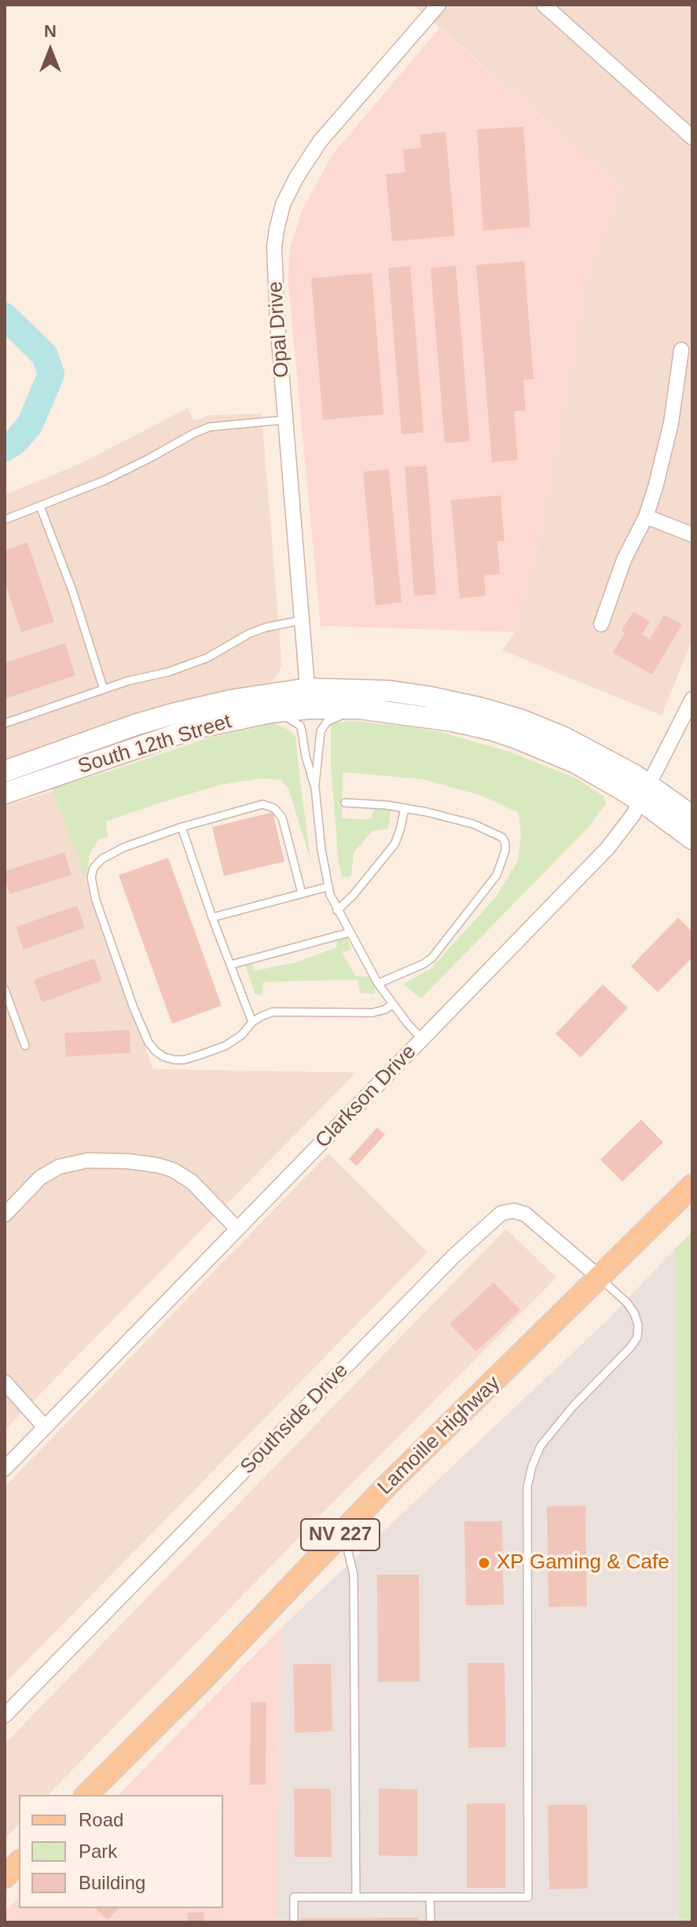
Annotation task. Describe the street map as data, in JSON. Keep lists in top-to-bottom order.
{
  "streets": {
    "main road": ["South 12th Street", "Lamoille Highway", "NV 227"],
    "street": ["Opal Drive", "Clarkson Drive", "Southside Drive"]
  },
  "crossings": [
    ["Opal Drive", "South 12th Street"],
    ["South 12th Street", "Clarkson Drive"],
    ["Southside Drive", "Lamoille Highway"]
  ],
  "places": ["XP Gaming & Cafe"],
  "legend": ["Road", "Park", "Building"],
  "north": "top"
}
